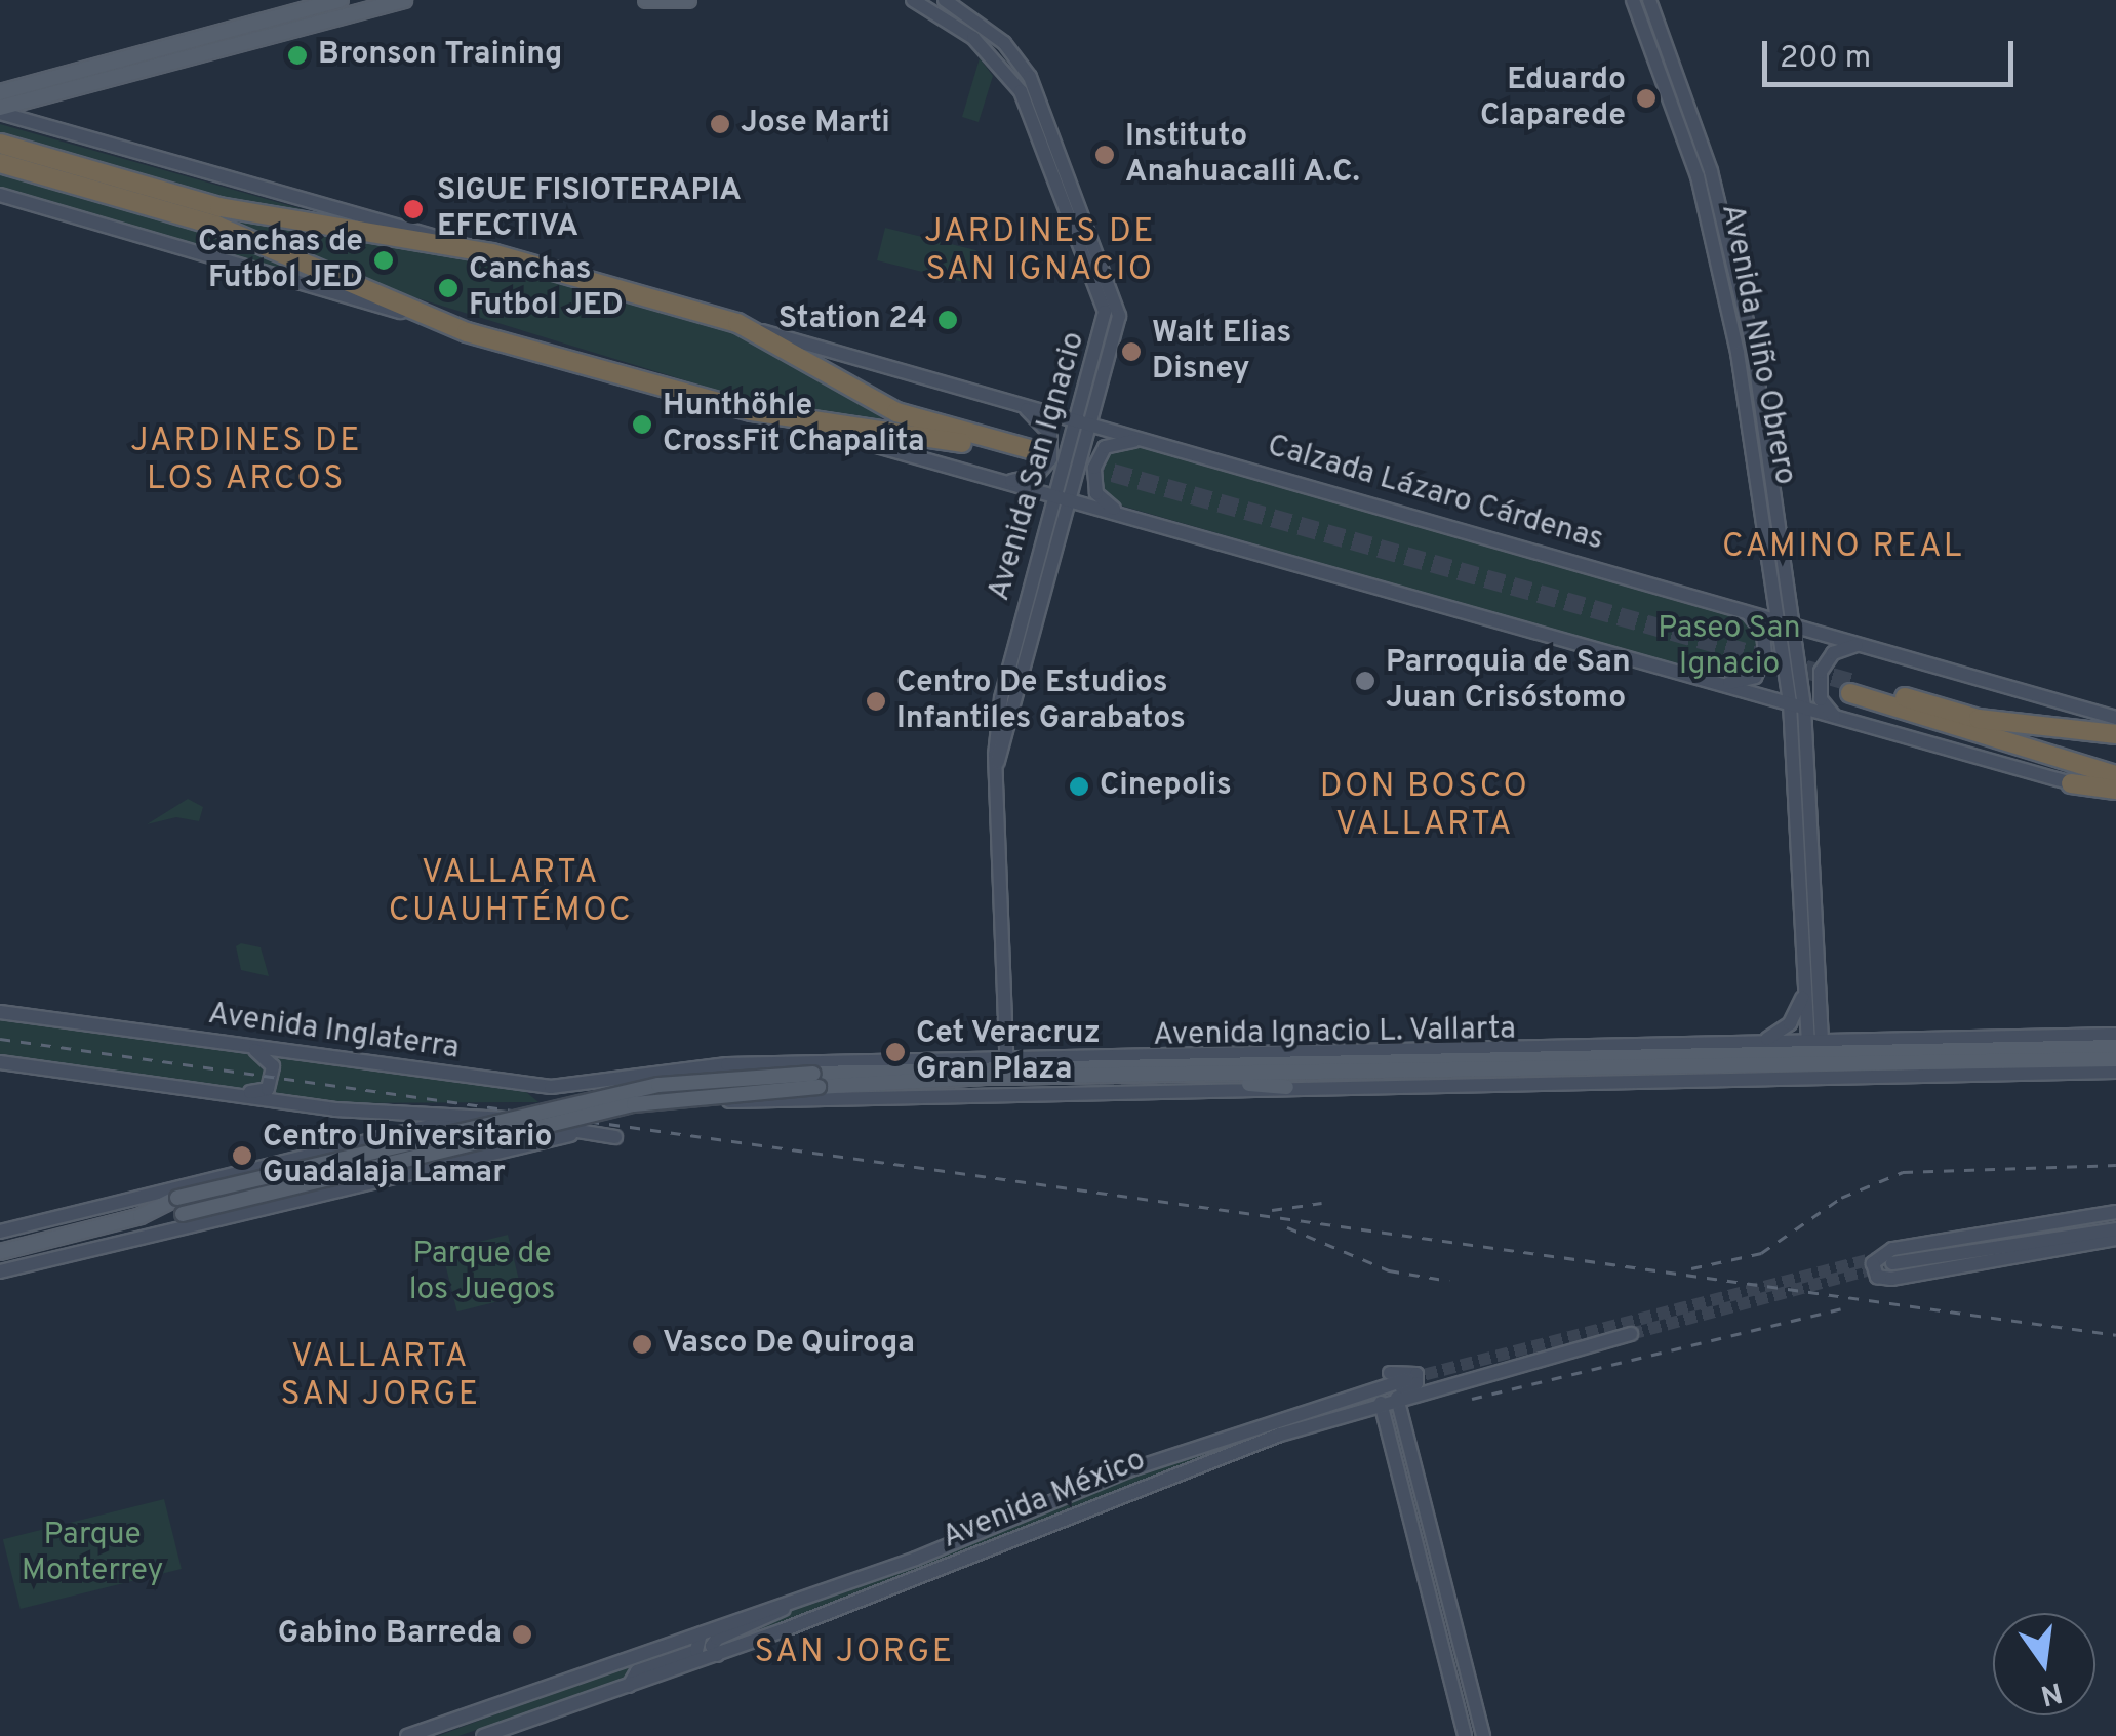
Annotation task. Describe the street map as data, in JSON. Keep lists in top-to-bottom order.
{
  "streets": {
    "highway": ["Calzada Lázaro Cárdenas"],
    "main road": ["Avenida Ignacio L. Vallarta"],
    "street": [
      "Avenida Niño Obrero",
      "Avenida San Ignacio",
      "Avenida Inglaterra",
      "Avenida México"
    ]
  },
  "crossings": [
    ["Avenida Niño Obrero", "Calzada Lázaro Cárdenas"],
    ["Avenida Niño Obrero", "Avenida Ignacio L. Vallarta"],
    ["Avenida San Ignacio", "Calzada Lázaro Cárdenas"],
    ["Avenida San Ignacio", "Avenida Ignacio L. Vallarta"],
    ["Avenida Inglaterra", "Avenida Ignacio L. Vallarta"]
  ],
  "districts": [
    "JARDINES DE SAN IGNACIO",
    "JARDINES DE LOS ARCOS",
    "CAMINO REAL",
    "DON BOSCO VALLARTA",
    "VALLARTA CUAUHTÉMOC",
    "VALLARTA SAN JORGE",
    "SAN JORGE"
  ],
  "parks": ["Paseo San Ignacio", "Parque de los Juegos", "Parque Monterrey"],
  "places": [
    "Bronson Training",
    "Eduardo Claparede",
    "Jose Marti",
    "Instituto Anahuacalli A.C.",
    "SIGUE FISIOTERAPIA EFECTIVA",
    "Canchas de Futbol JED",
    "Canchas Futbol JED",
    "Station 24",
    "Walt Elias Disney",
    "Hunthöhle CrossFit Chapalita",
    "Parroquia de San Juan Crisóstomo",
    "Centro De Estudios Infantiles Garabatos",
    "Cinepolis",
    "Cet Veracruz Gran Plaza",
    "Centro Universitario Guadalaja Lamar",
    "Vasco De Quiroga",
    "Gabino Barreda"
  ],
  "scale_bar": "200 m",
  "north": "bottom"
}
